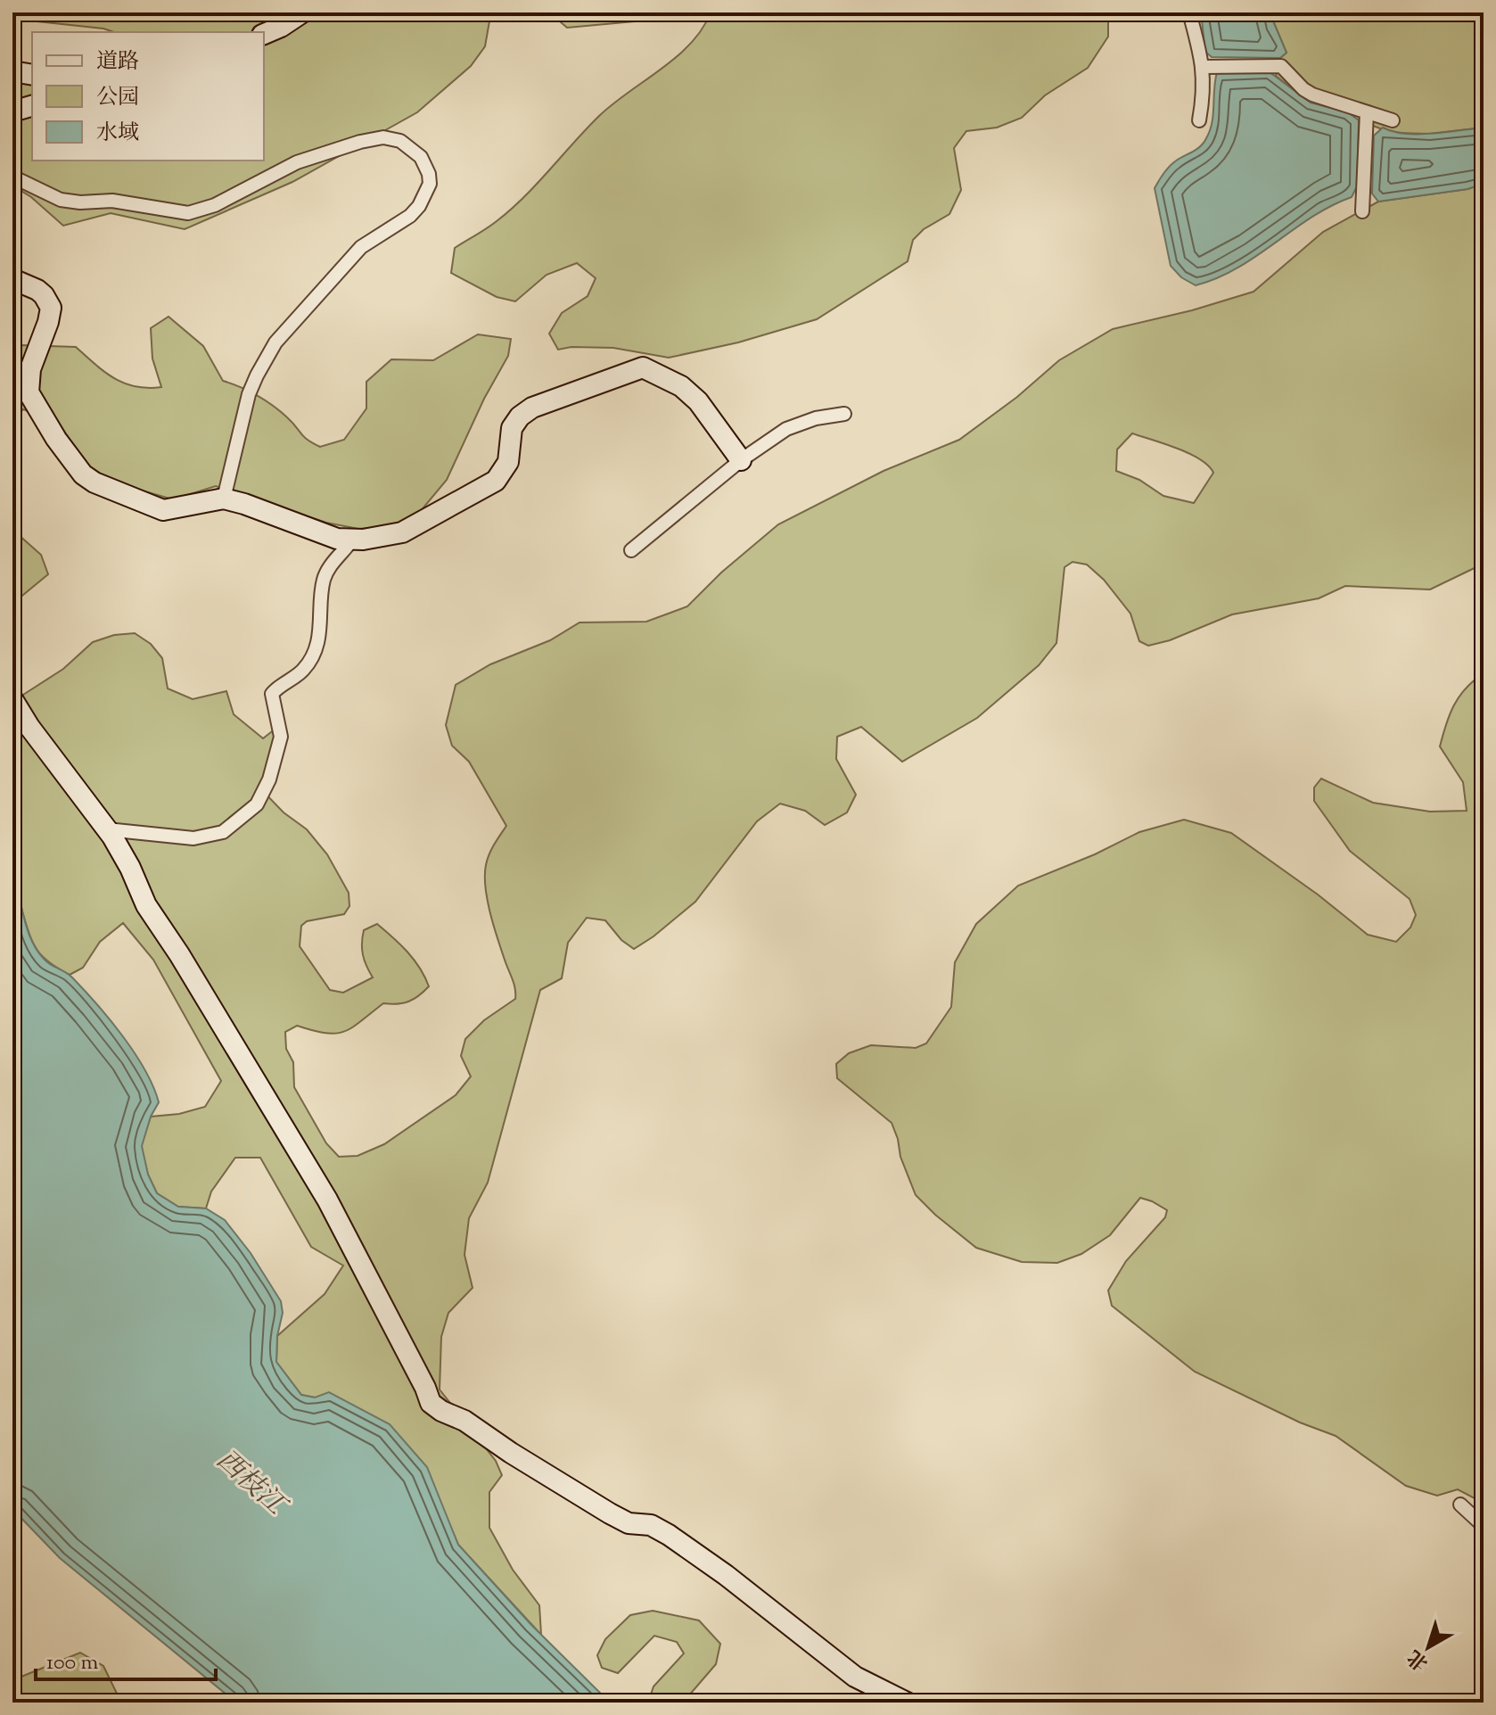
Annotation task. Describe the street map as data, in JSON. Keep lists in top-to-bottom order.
{
  "water": ["西枝江"],
  "legend": ["道路", "公园", "水域"],
  "scale_bar": "100 m",
  "north": "bottom left"
}
